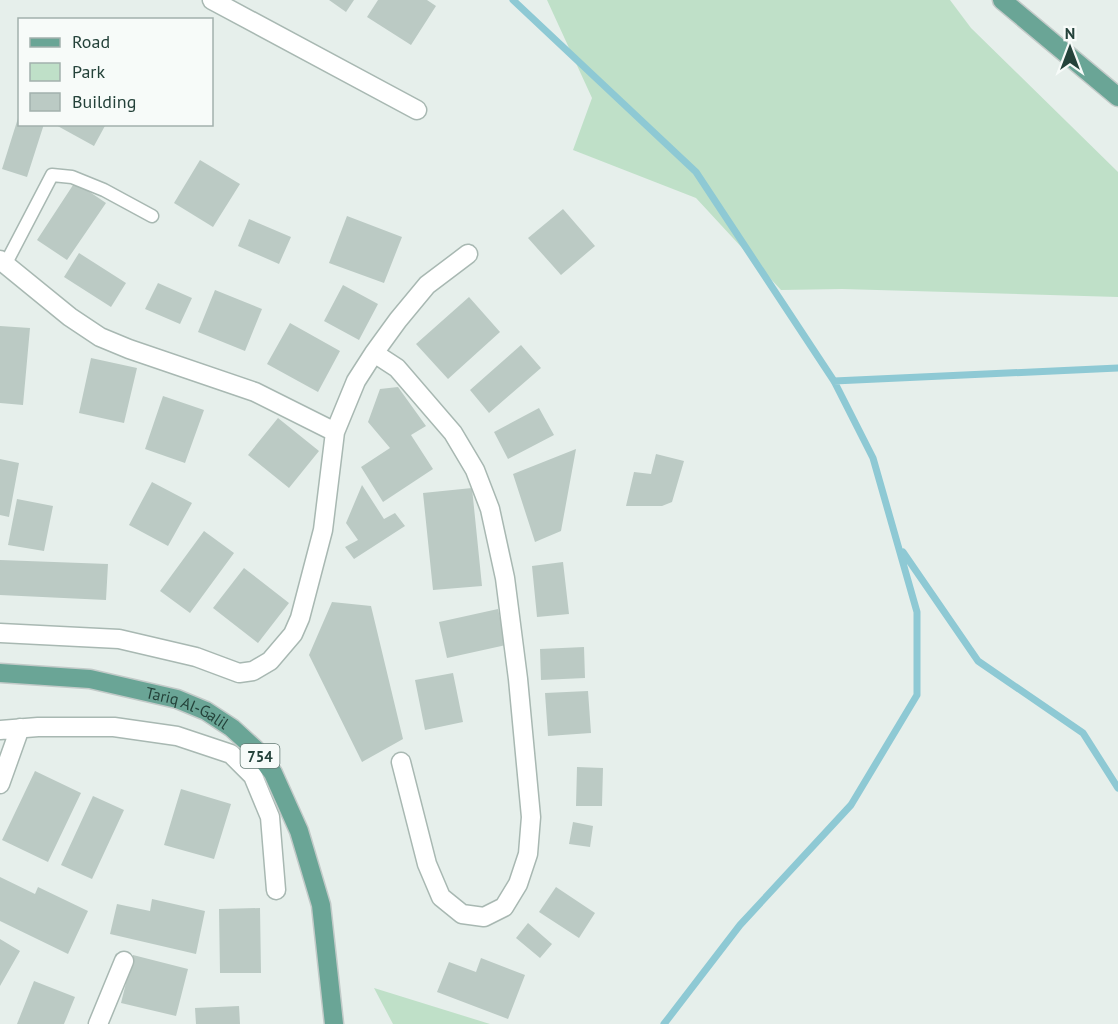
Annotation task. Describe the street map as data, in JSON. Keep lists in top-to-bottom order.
{
  "streets": {
    "main road": ["Tariq Al-Galil", "754"]
  },
  "legend": ["Road", "Park", "Building"],
  "north": "top"
}
